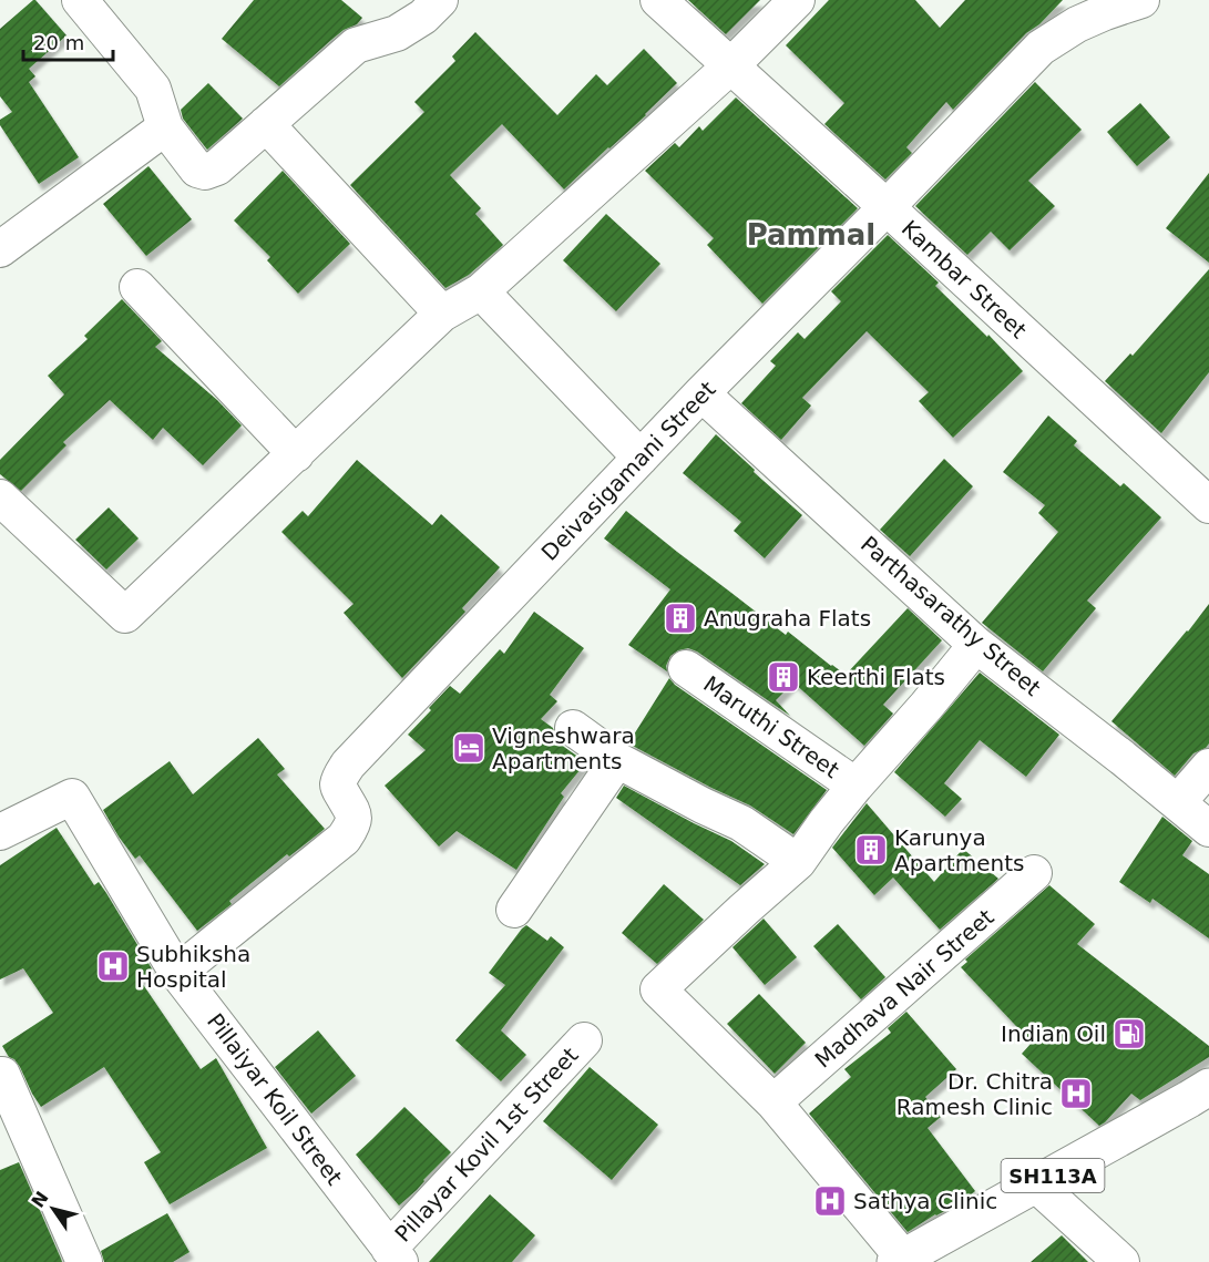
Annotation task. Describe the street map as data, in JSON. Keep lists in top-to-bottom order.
{
  "streets": {
    "main road": ["SH113A"],
    "street": [
      "Kambar Street",
      "Deivasigamani Street",
      "Parthasarathy Street",
      "Maruthi Street",
      "Madhava Nair Street",
      "Pillaiyar Koil Street",
      "Pillayar Kovil 1st Street"
    ]
  },
  "crossings": [
    ["Kambar Street", "Deivasigamani Street"],
    ["Deivasigamani Street", "Parthasarathy Street"],
    ["Deivasigamani Street", "Pillaiyar Koil Street"],
    ["Pillaiyar Koil Street", "Pillayar Kovil 1st Street"]
  ],
  "districts": ["Pammal"],
  "places": {
    "building": ["Anugraha Flats", "Keerthi Flats", "Karunya Apartments"],
    "hotel": ["Vigneshwara Apartments"],
    "hospital": ["Subhiksha Hospital", "Dr. Chitra Ramesh Clinic", "Sathya Clinic"],
    "fuel station": ["Indian Oil"]
  },
  "scale_bar": "20 m",
  "north": "top left"
}
